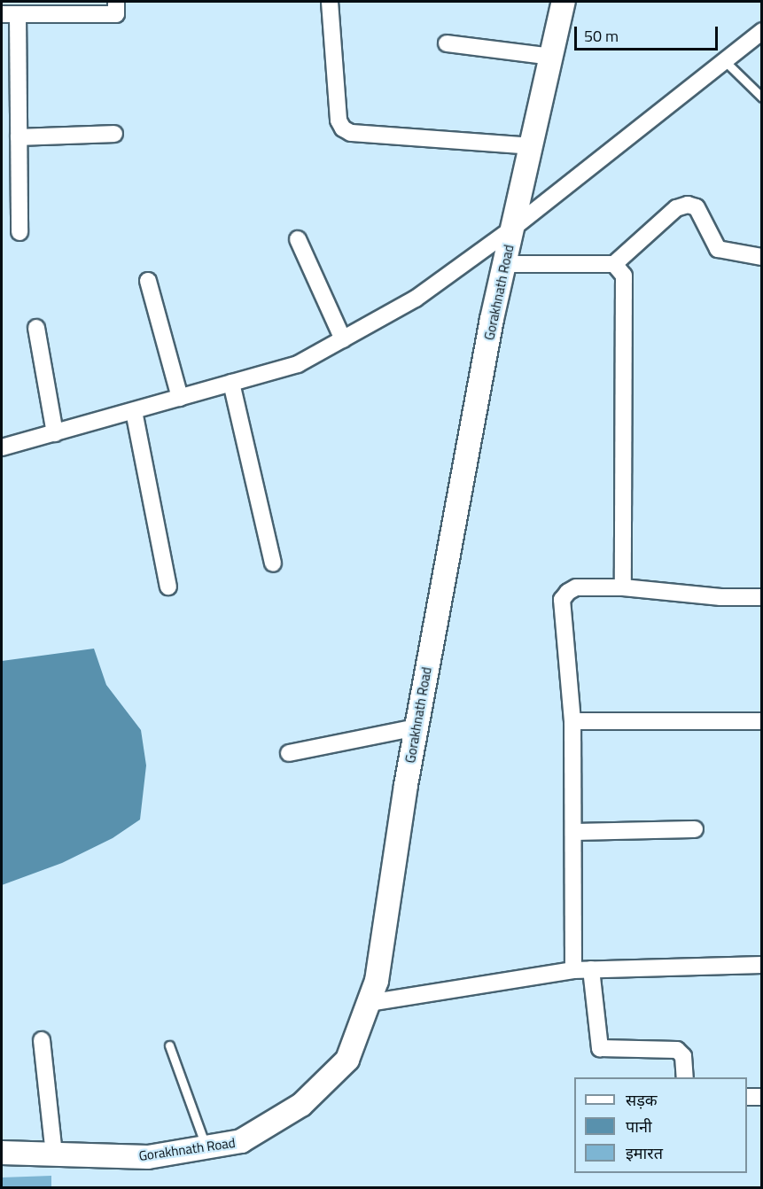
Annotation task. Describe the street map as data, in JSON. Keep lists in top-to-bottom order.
{
  "streets": {
    "main road": ["Gorakhnath Road"]
  },
  "legend": ["सड़क", "पानी", "इमारत"],
  "scale_bar": "50 m"
}
